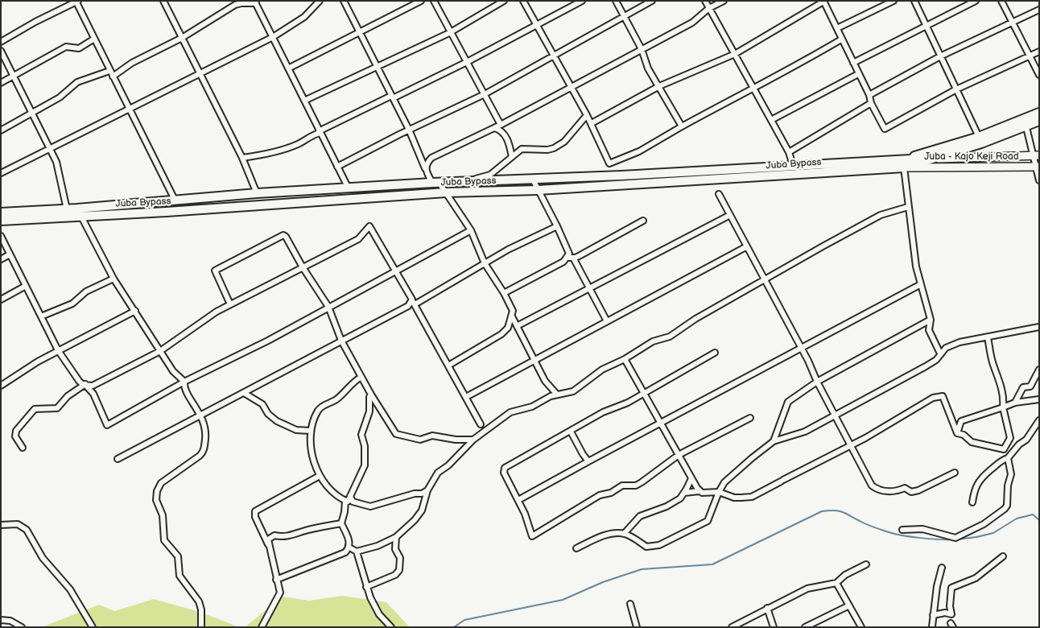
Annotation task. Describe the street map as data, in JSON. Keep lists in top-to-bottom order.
{
  "streets": {
    "main road": ["Juba - Kajo Keji Road", "Juba Bypass"]
  },
  "crossings": [
    ["Juba - Kajo Keji Road", "Juba Bypass"]
  ]
}
